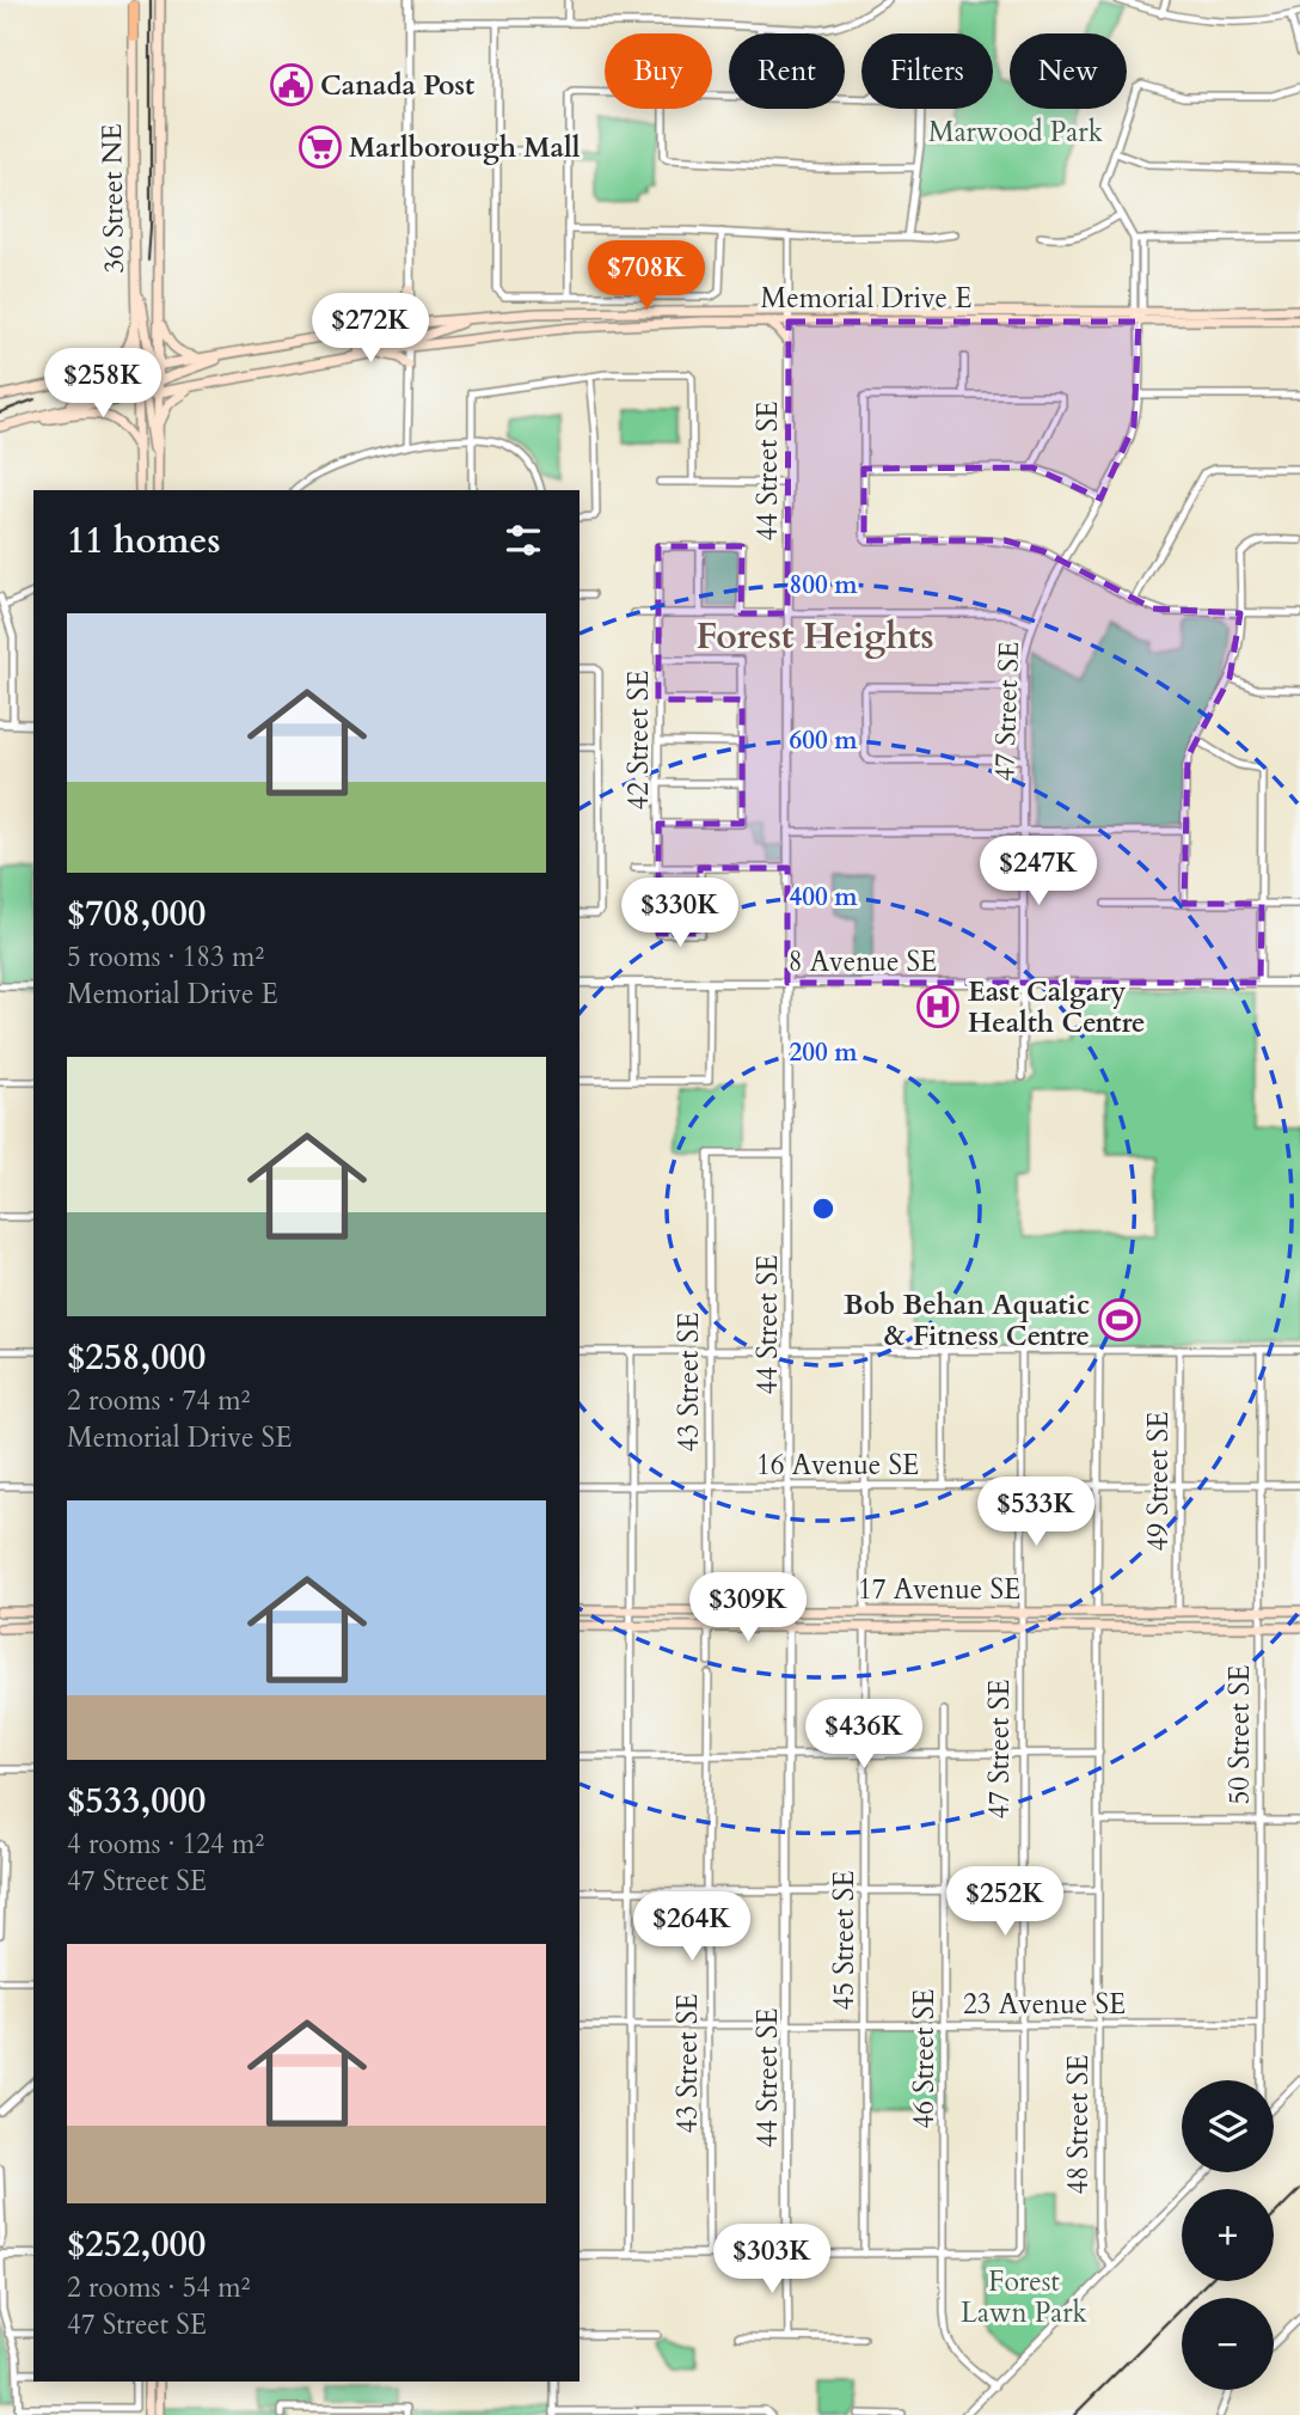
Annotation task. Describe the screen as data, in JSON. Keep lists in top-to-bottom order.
{
  "streets": {
    "main road": ["36 Street NE", "Memorial Drive E", "17 Avenue SE"],
    "street": [
      "44 Street SE",
      "47 Street SE",
      "42 Street SE",
      "8 Avenue SE",
      "43 Street SE",
      "16 Avenue SE",
      "49 Street SE",
      "50 Street SE",
      "45 Street SE",
      "23 Avenue SE",
      "46 Street SE",
      "48 Street SE"
    ]
  },
  "crossings": [
    ["36 Street NE", "Memorial Drive E"],
    ["Memorial Drive E", "44 Street SE"],
    ["Memorial Drive E", "47 Street SE"],
    ["44 Street SE", "8 Avenue SE"],
    ["44 Street SE", "43 Street SE"],
    ["44 Street SE", "16 Avenue SE"],
    ["44 Street SE", "17 Avenue SE"],
    ["44 Street SE", "23 Avenue SE"],
    ["47 Street SE", "8 Avenue SE"],
    ["47 Street SE", "16 Avenue SE"],
    ["47 Street SE", "17 Avenue SE"],
    ["47 Street SE", "23 Avenue SE"],
    ["47 Street SE", "46 Street SE"],
    ["43 Street SE", "16 Avenue SE"],
    ["43 Street SE", "17 Avenue SE"],
    ["43 Street SE", "23 Avenue SE"],
    ["16 Avenue SE", "49 Street SE"],
    ["16 Avenue SE", "50 Street SE"],
    ["49 Street SE", "17 Avenue SE"],
    ["17 Avenue SE", "50 Street SE"],
    ["17 Avenue SE", "45 Street SE"],
    ["17 Avenue SE", "48 Street SE"],
    ["50 Street SE", "23 Avenue SE"],
    ["45 Street SE", "23 Avenue SE"],
    ["23 Avenue SE", "46 Street SE"],
    ["23 Avenue SE", "48 Street SE"]
  ],
  "districts": ["Forest Heights"],
  "parks": ["Marwood Park", "Forest Lawn Park"],
  "places": {
    "public building": ["Canada Post"],
    "supermarket": ["Marlborough Mall"],
    "hospital": ["East Calgary Health Centre"],
    "sports": ["Bob Behan Aquatic & Fitness Centre"]
  },
  "page": {
    "chip": [
      "Buy",
      "Rent",
      "Filters",
      "New"
    ],
    "price": [
      "$708K",
      "$272K",
      "$258K",
      "$247K",
      "$330K",
      "$533K",
      "$309K",
      "$436K",
      "$252K",
      "$264K",
      "$303K"
    ],
    "heading": "11 homes",
    "list": [
      {
        "name": "$708,000",
        "note": "5 rooms · 183 m² · Memorial Drive E"
      },
      {
        "name": "$258,000",
        "note": "2 rooms · 74 m² · Memorial Drive SE"
      },
      {
        "name": "$533,000",
        "note": "4 rooms · 124 m² · 47 Street SE"
      },
      {
        "name": "$252,000",
        "note": "2 rooms · 54 m² · 47 Street SE"
      }
    ],
    "map_buttons": ["+", "−"]
  },
  "rings": [
    "800 m",
    "600 m",
    "400 m",
    "200 m"
  ]
}
